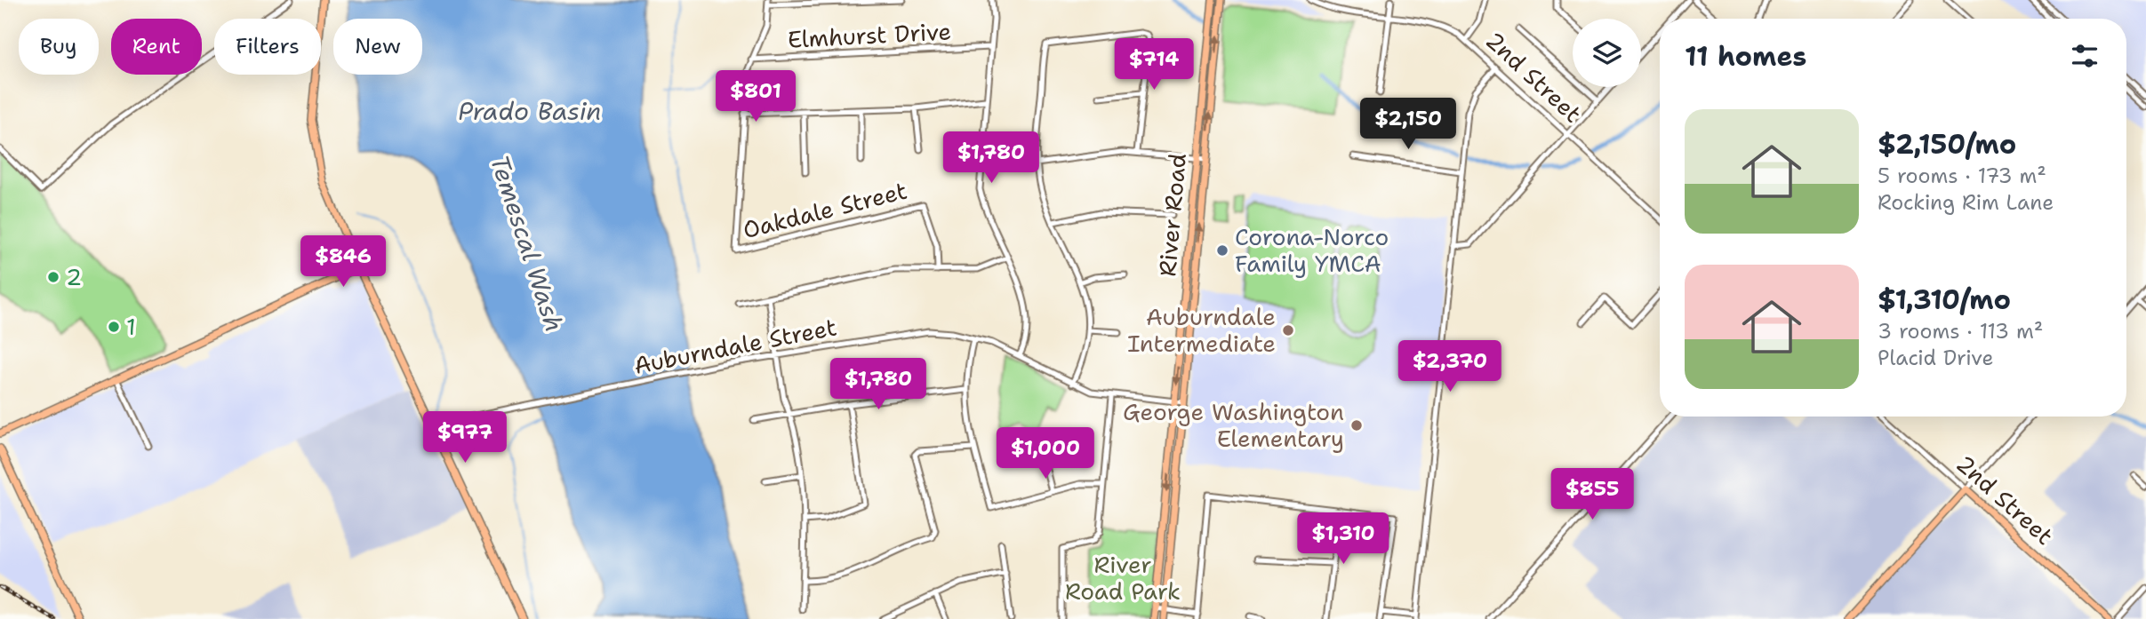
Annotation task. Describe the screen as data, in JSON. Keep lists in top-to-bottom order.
{
  "streets": {
    "main road": ["2nd Street", "River Road"],
    "street": ["Elmhurst Drive", "Oakdale Street", "Auburndale Street"]
  },
  "crossings": [
    ["River Road", "Auburndale Street"]
  ],
  "water": ["Prado Basin", "Temescal Wash"],
  "parks": ["River Road Park"],
  "places": [
    "Corona-Norco Family YMCA",
    "2",
    "1",
    "Auburndale Intermediate",
    "George Washington Elementary"
  ],
  "page": {
    "chip": [
      "Buy",
      "Rent",
      "Filters",
      "New"
    ],
    "heading": "11 homes",
    "price": [
      "$714",
      "$801",
      "$2,150",
      "$1,780",
      "$846",
      "$2,370",
      "$1,780",
      "$977",
      "$1,000",
      "$855",
      "$1,310"
    ],
    "list": [
      {
        "name": "$2,150/mo",
        "note": "5 rooms · 173 m² · Rocking Rim Lane"
      },
      {
        "name": "$1,310/mo",
        "note": "3 rooms · 113 m² · Placid Drive"
      }
    ]
  }
}
